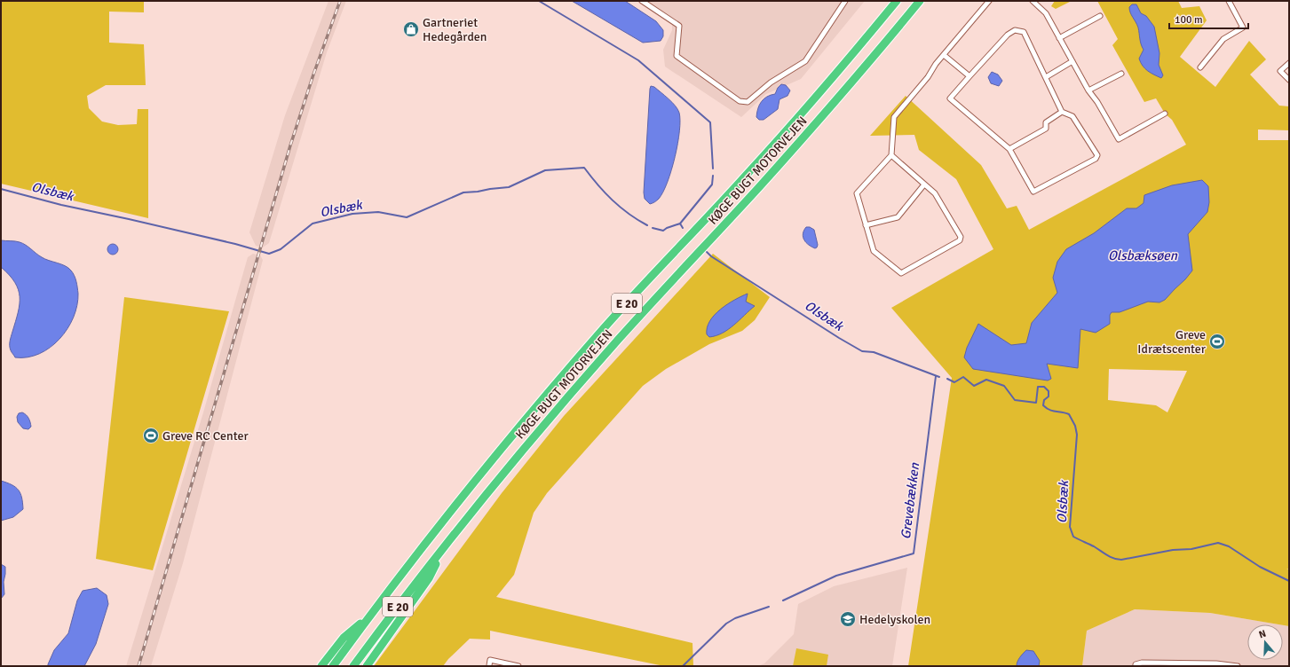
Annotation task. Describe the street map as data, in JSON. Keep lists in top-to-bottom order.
{
  "streets": {
    "highway": ["KØGE BUGT MOTORVEJEN", "E 20"]
  },
  "water": ["Olsbæk", "Olsbæksøen", "Grevebækken"],
  "places": {
    "shop": ["Gartneriet Hedegården"],
    "sports": ["Greve Idrætscenter", "Greve RC Center"],
    "school or university": ["Hedelyskolen"]
  },
  "scale_bar": "100 m",
  "north": "top"
}
